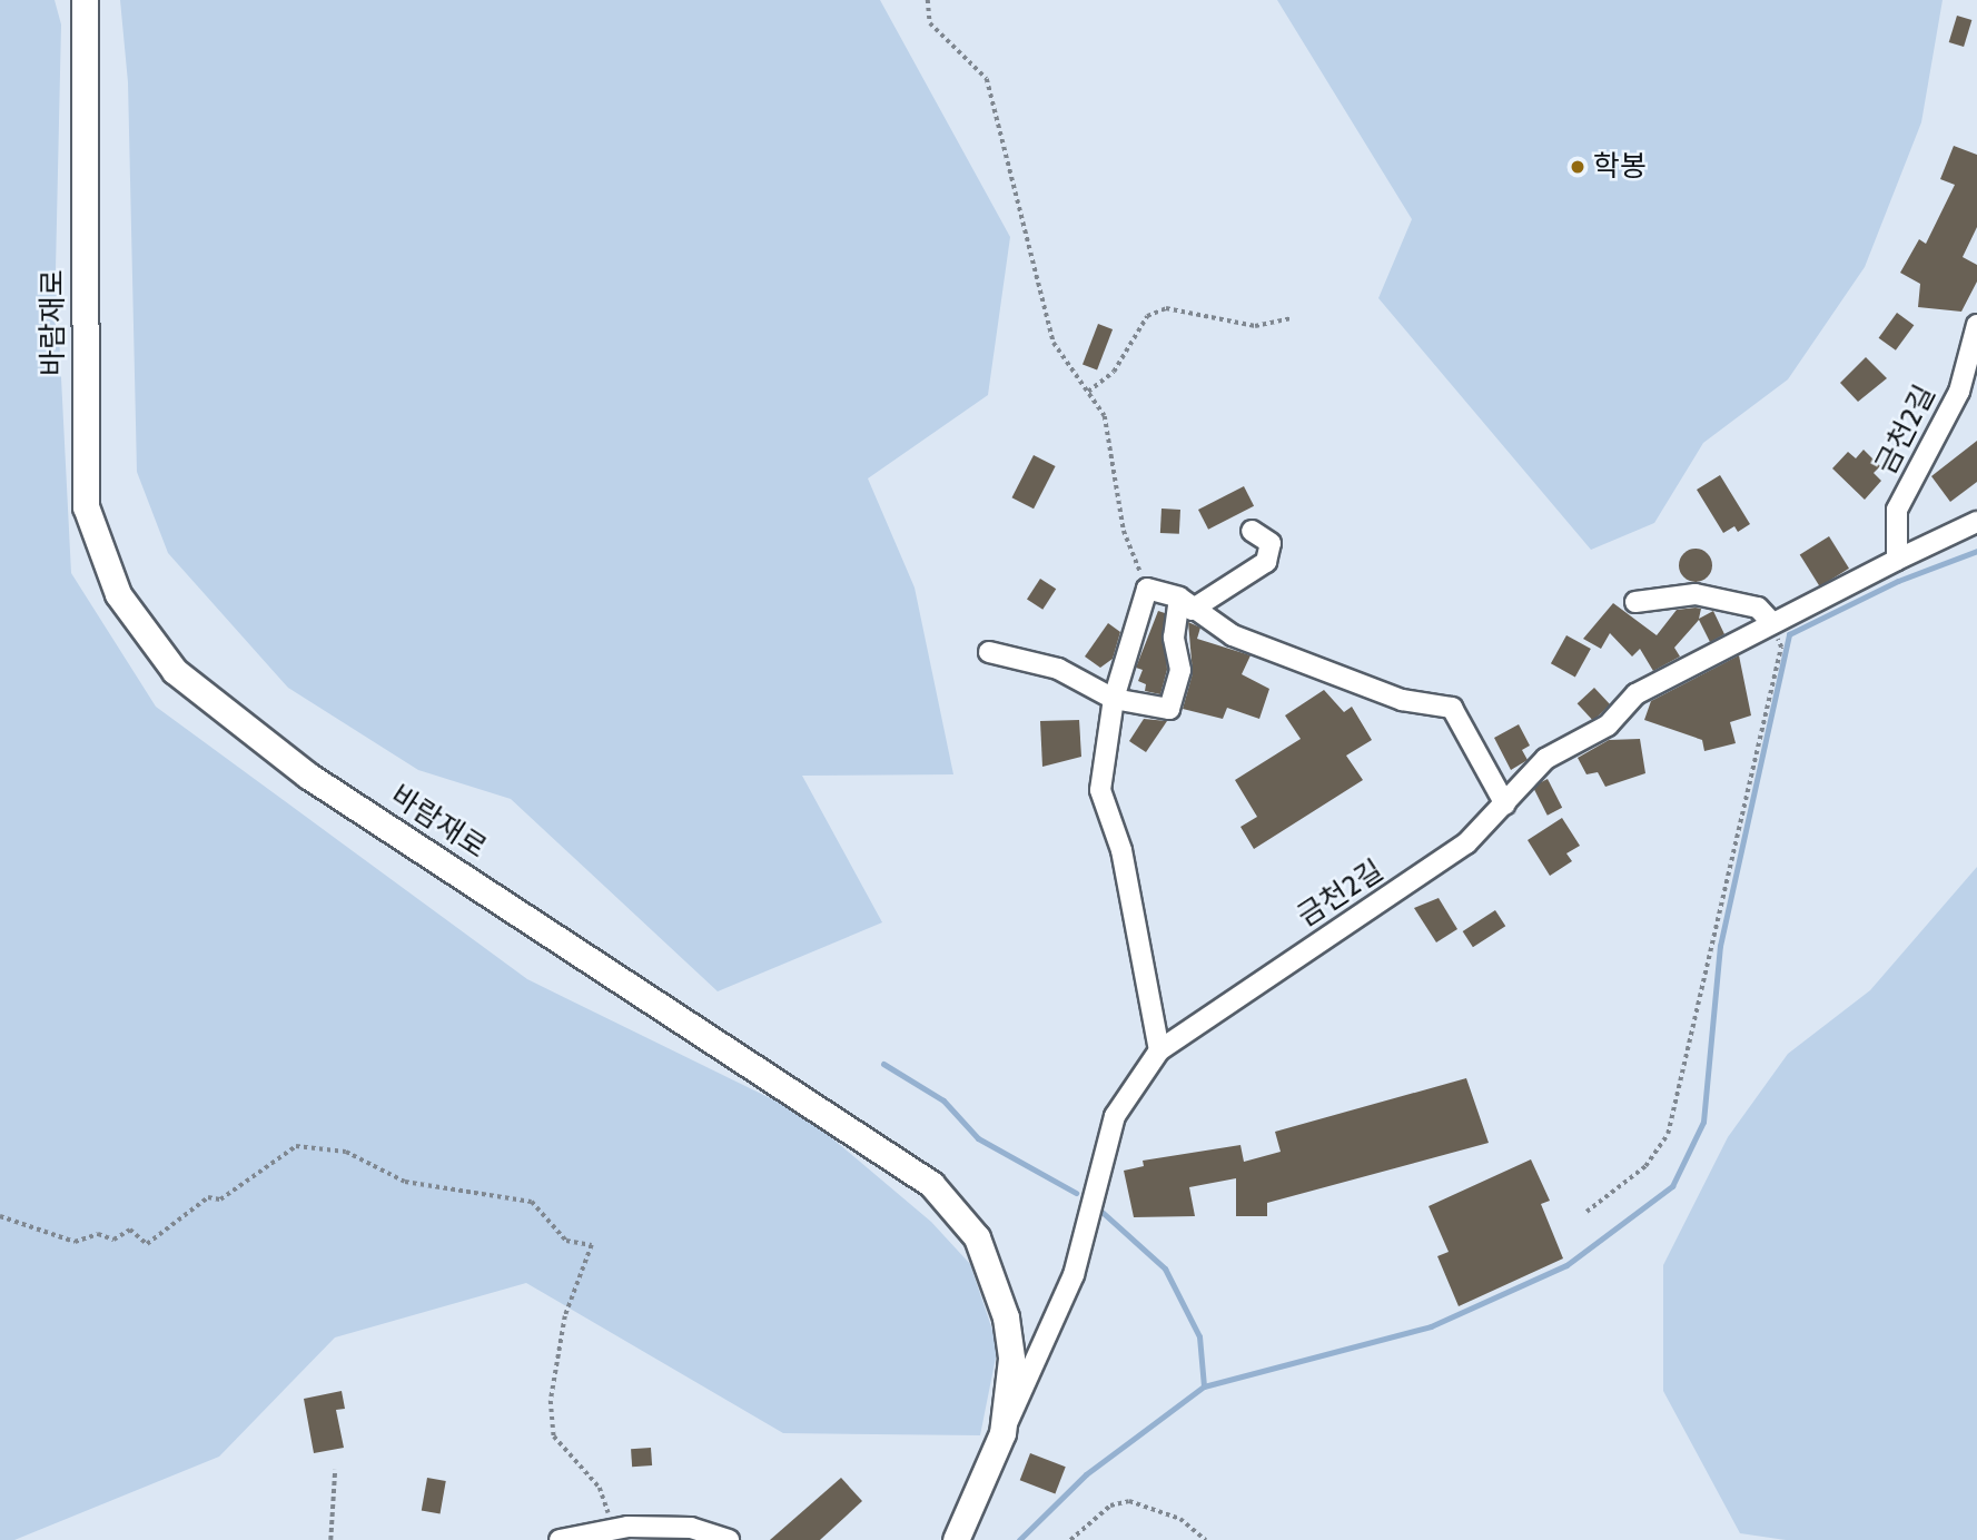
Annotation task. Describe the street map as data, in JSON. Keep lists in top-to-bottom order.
{
  "streets": {
    "street": ["바람재로", "금천2길"]
  },
  "crossings": [
    ["바람재로", "금천2길"]
  ],
  "places": ["학봉"]
}
